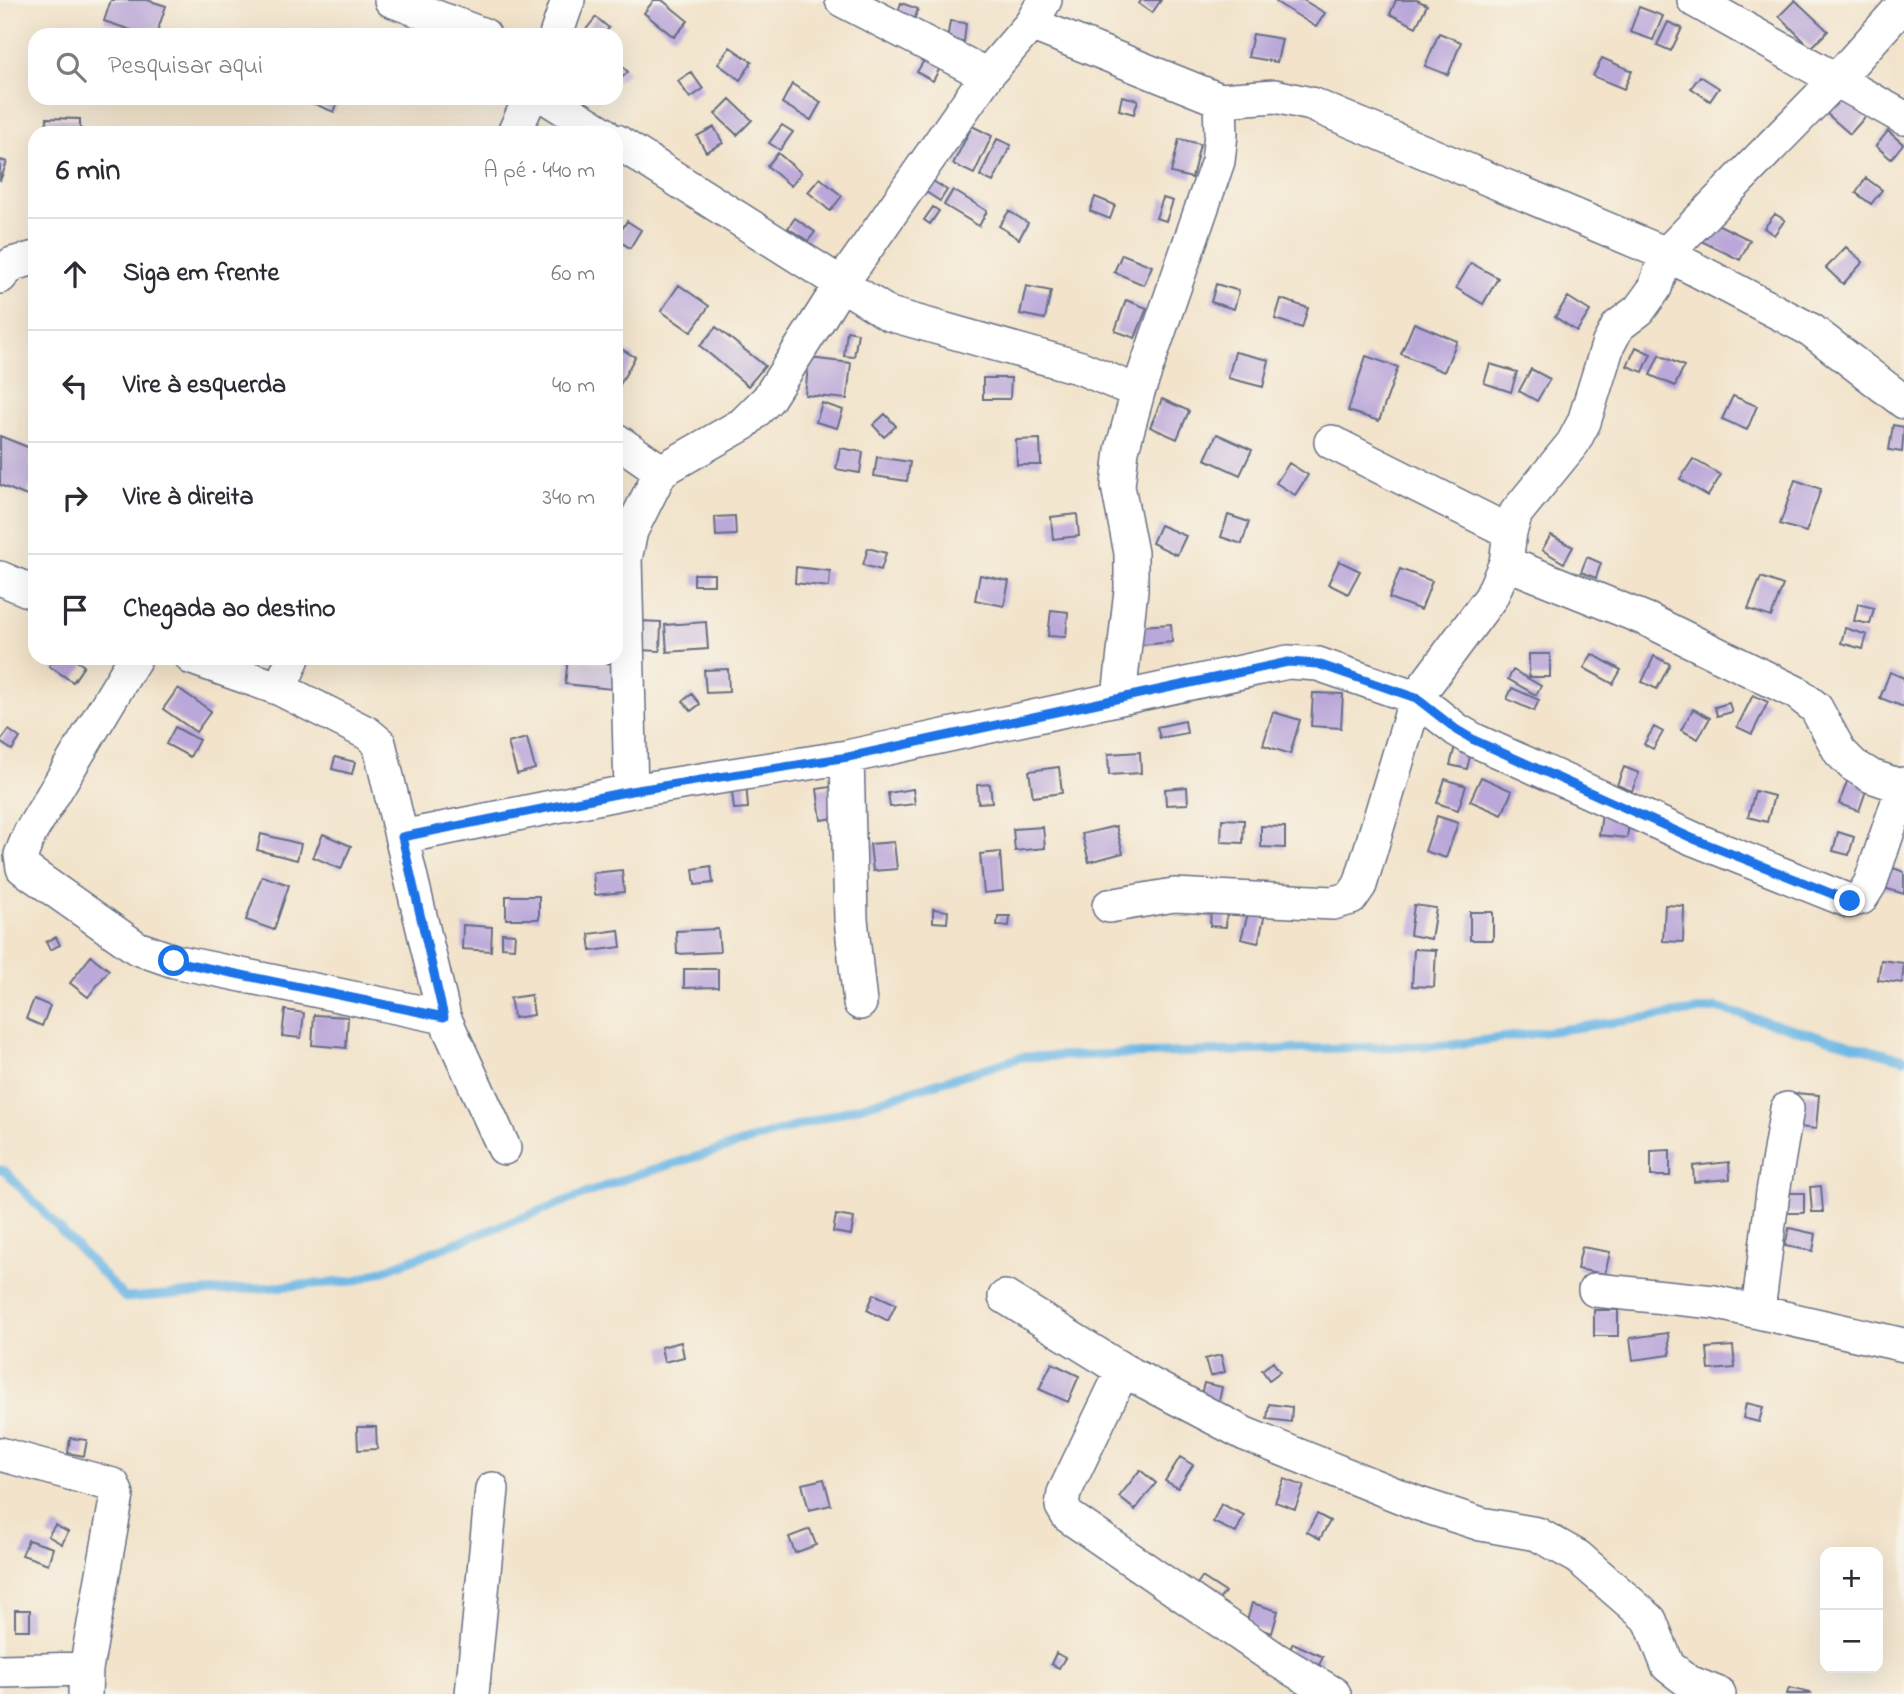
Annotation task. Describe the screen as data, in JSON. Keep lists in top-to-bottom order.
{
  "page": {
    "search": "Pesquisar aqui",
    "heading": ["6 min", "A pé · 440 m"],
    "list": [
      ["Siga em frente", "60 m"],
      ["Vire à esquerda", "40 m"],
      ["Vire à direita", "340 m"],
      "Chegada ao destino"
    ],
    "map_buttons": ["+", "−"]
  }
}
